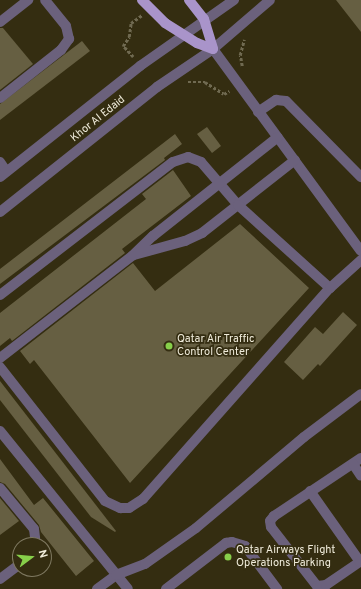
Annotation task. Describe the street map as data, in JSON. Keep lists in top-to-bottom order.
{
  "streets": {
    "street": ["Khor Al Edaid"]
  },
  "places": ["Qatar Air Traffic Control Center", "Qatar Airways Flight Operations Parking"],
  "north": "right"
}
